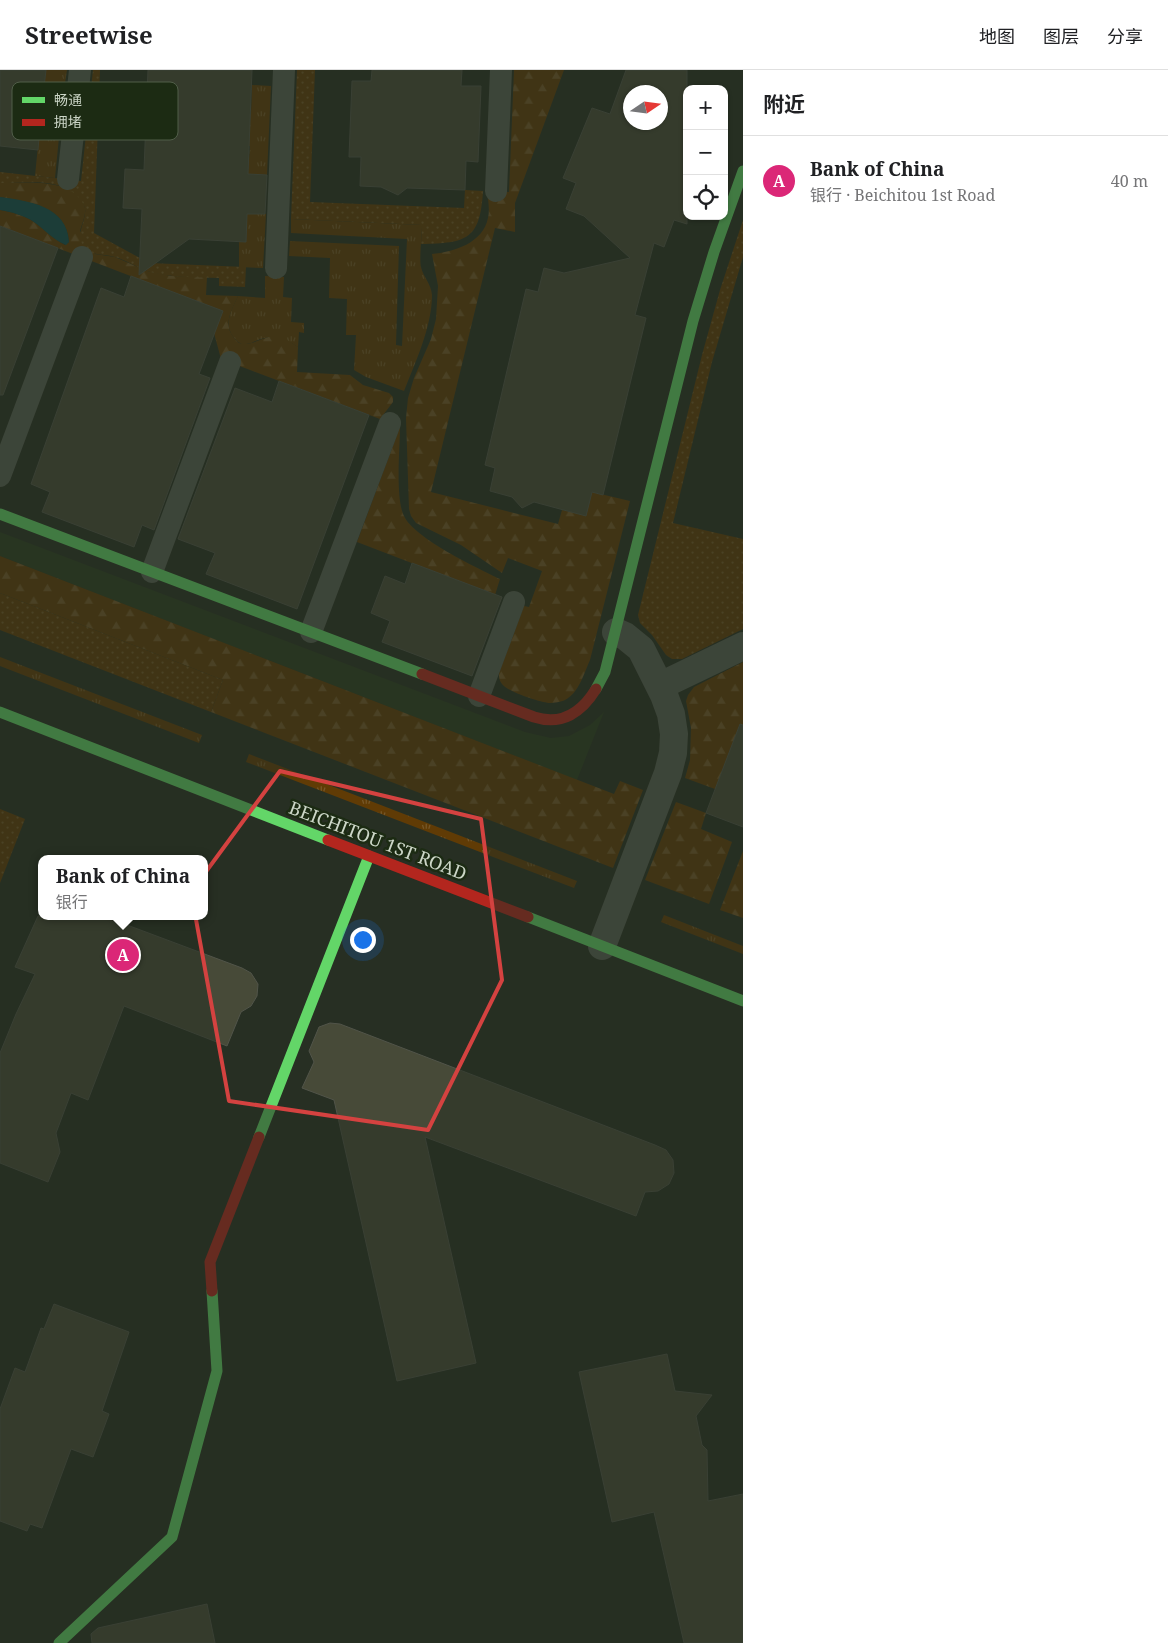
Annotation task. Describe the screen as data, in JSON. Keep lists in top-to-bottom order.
{
  "streets": {
    "street": ["BEICHITOU 1ST ROAD"]
  },
  "legend": ["畅通", "拥堵"],
  "north": "right",
  "page": {
    "header": "Streetwise",
    "nav": ["地图", "图层", "分享"],
    "heading": "附近",
    "map_buttons": ["+", "−"],
    "list": [
      {
        "mark": "A",
        "name": "Bank of China",
        "note": "银行 · Beichitou 1st Road",
        "value": "40 m"
      }
    ],
    "popup": ["Bank of China", "银行"],
    "pins": "A"
  }
}
